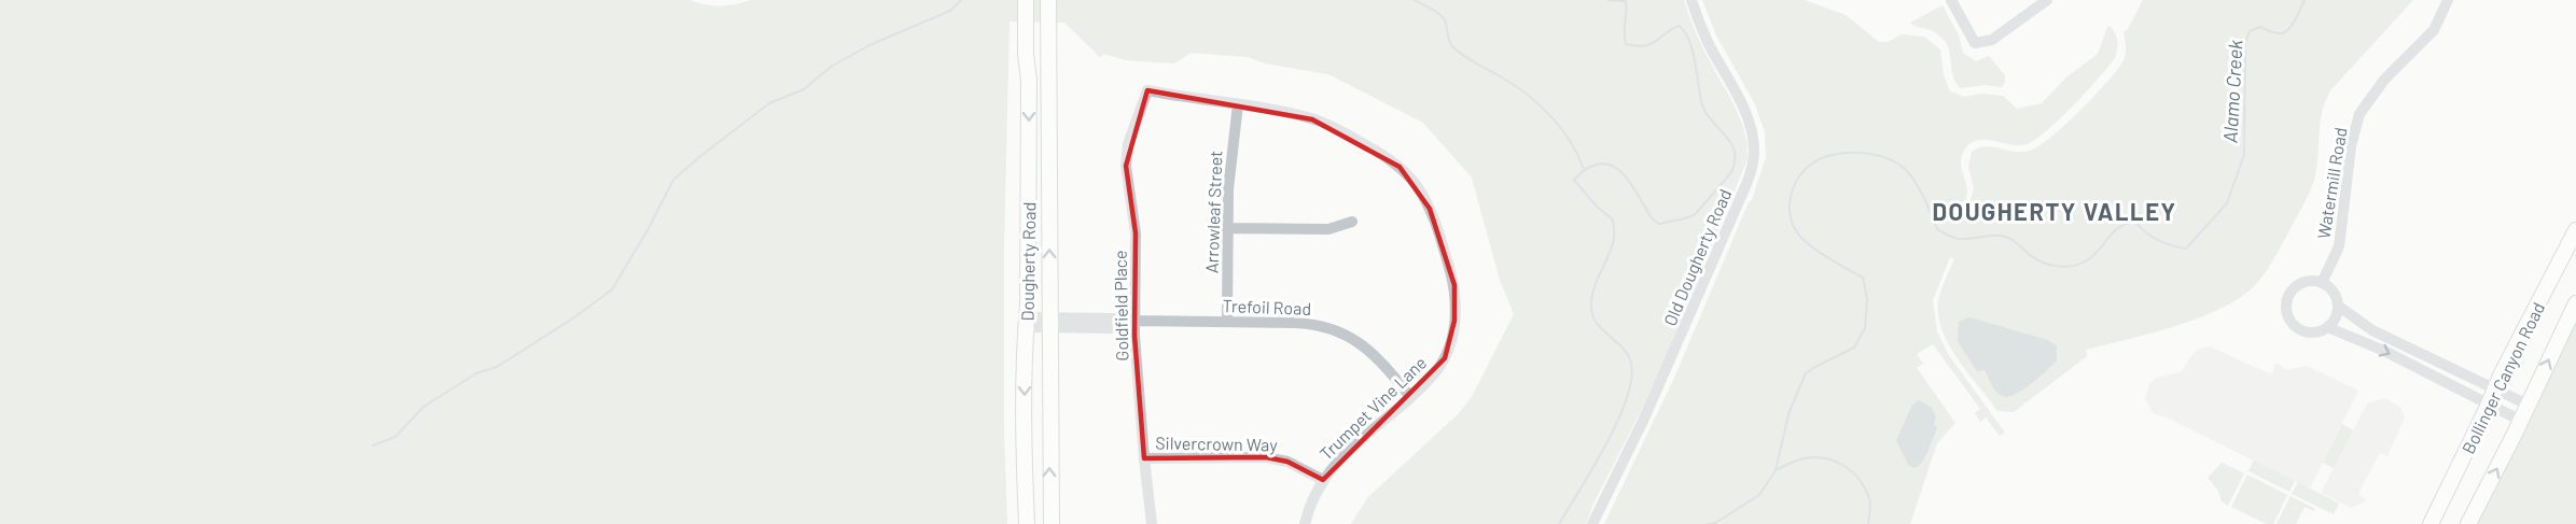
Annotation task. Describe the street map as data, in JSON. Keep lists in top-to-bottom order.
{
  "streets": {
    "main road": ["Dougherty Road", "Bollinger Canyon Road"],
    "street": [
      "Watermill Road",
      "Arrowleaf Street",
      "Old Dougherty Road",
      "Goldfield Place",
      "Trefoil Road",
      "Trumpet Vine Lane",
      "Silvercrown Way"
    ]
  },
  "crossings": [
    ["Arrowleaf Street", "Trefoil Road"],
    ["Arrowleaf Street", "Trumpet Vine Lane"],
    ["Dougherty Road", "Trefoil Road"],
    ["Goldfield Place", "Trefoil Road"],
    ["Goldfield Place", "Trumpet Vine Lane"],
    ["Goldfield Place", "Silvercrown Way"],
    ["Trefoil Road", "Trumpet Vine Lane"],
    ["Trumpet Vine Lane", "Silvercrown Way"]
  ],
  "districts": ["DOUGHERTY VALLEY"],
  "water": ["Alamo Creek"]
}
